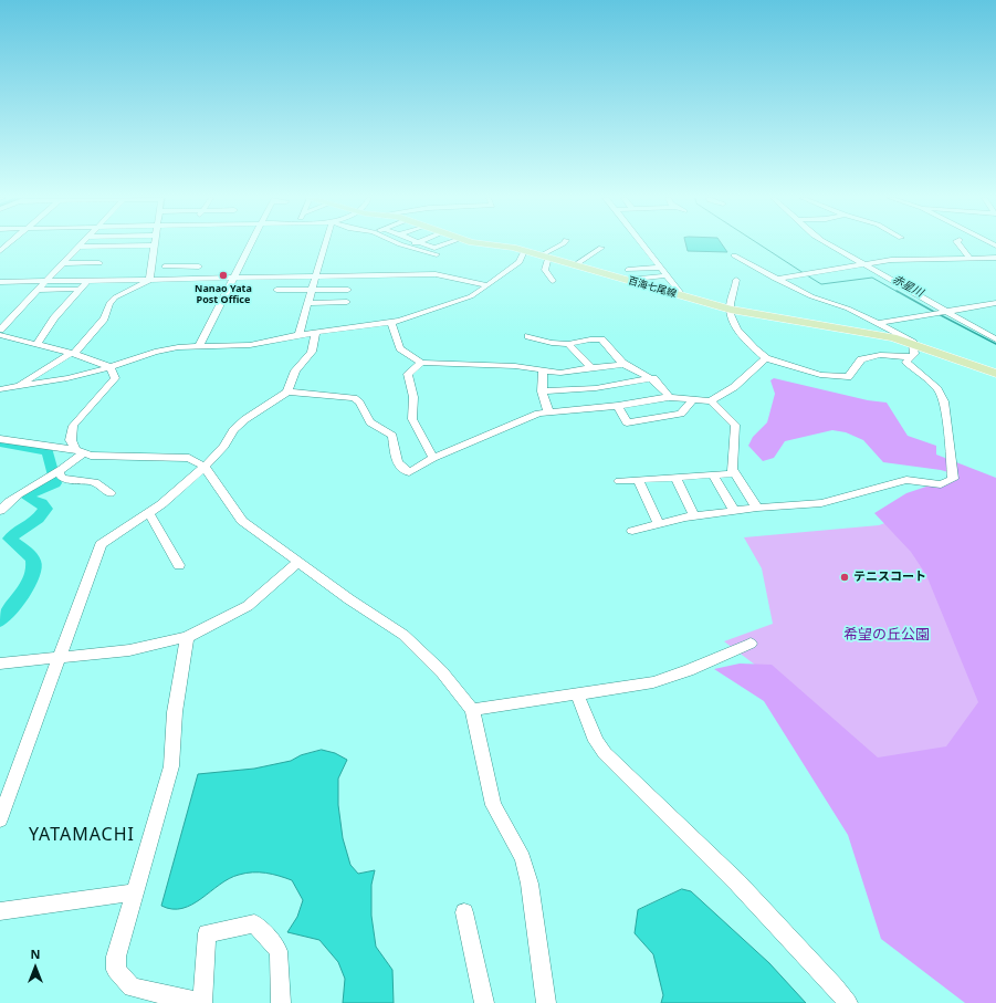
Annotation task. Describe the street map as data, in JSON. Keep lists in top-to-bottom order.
{
  "streets": {
    "main road": ["百海七尾線"]
  },
  "districts": ["YATAMACHI"],
  "water": ["赤星川"],
  "parks": ["希望の丘公園"],
  "places": ["Nanao Yata Post Office", "テニスコート"],
  "north": "top"
}
